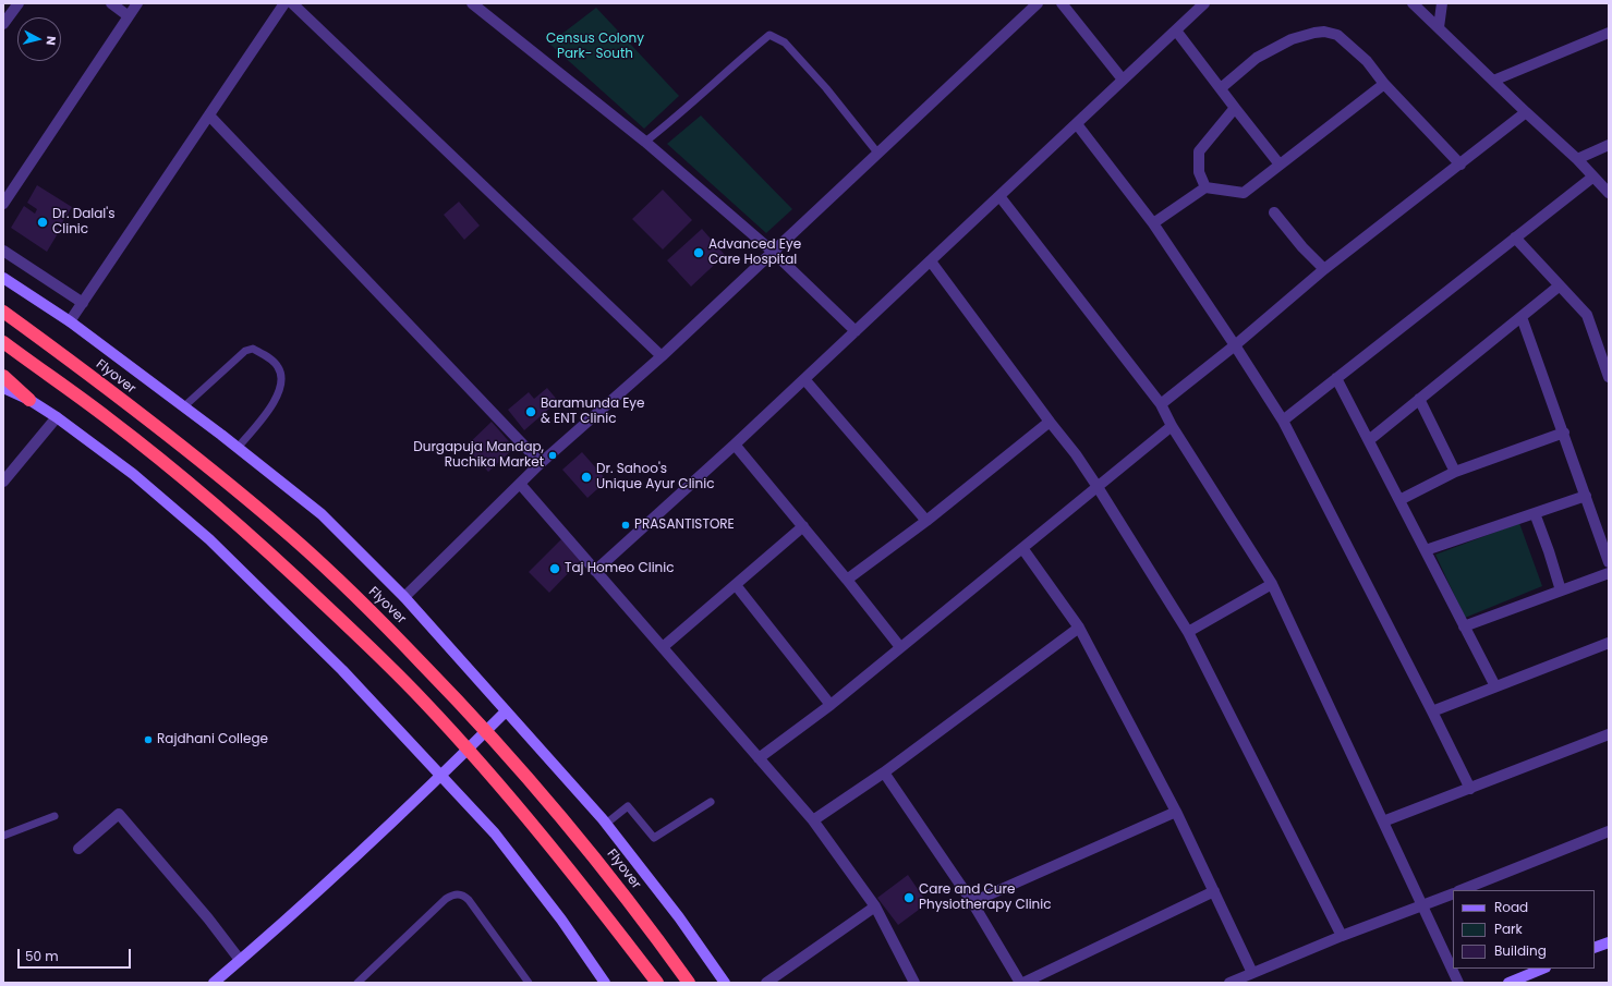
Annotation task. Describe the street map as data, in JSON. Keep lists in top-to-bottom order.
{
  "streets": {
    "highway": ["Flyover"]
  },
  "parks": ["Census Colony Park- South"],
  "places": [
    "Dr. Dalal's Clinic",
    "Advanced Eye Care Hospital",
    "Baramunda Eye & ENT Clinic",
    "Durgapuja Mandap, Ruchika Market",
    "Dr. Sahoo's Unique Ayur Clinic",
    "PRASANTISTORE",
    "Taj Homeo Clinic",
    "Rajdhani College",
    "Care and Cure Physiotherapy Clinic"
  ],
  "legend": ["Road", "Park", "Building"],
  "scale_bar": "50 m",
  "north": "right"
}
